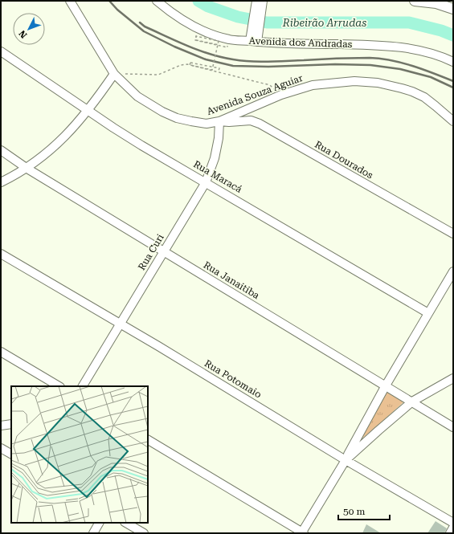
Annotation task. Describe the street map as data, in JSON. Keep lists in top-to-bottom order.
{
  "streets": {
    "street": [
      "Avenida dos Andradas",
      "Avenida Souza Aguiar",
      "Rua Dourados",
      "Rua Maracá",
      "Rua Curi",
      "Rua Janaitiba",
      "Rua Potomaio"
    ]
  },
  "crossings": [
    ["Avenida Souza Aguiar", "Rua Dourados"],
    ["Avenida Souza Aguiar", "Rua Curi"],
    ["Rua Dourados", "Rua Curi"],
    ["Rua Maracá", "Rua Curi"],
    ["Rua Curi", "Rua Janaitiba"],
    ["Rua Curi", "Rua Potomaio"]
  ],
  "water": ["Ribeirão Arrudas"],
  "scale_bar": "50 m",
  "north": "bottom left"
}
